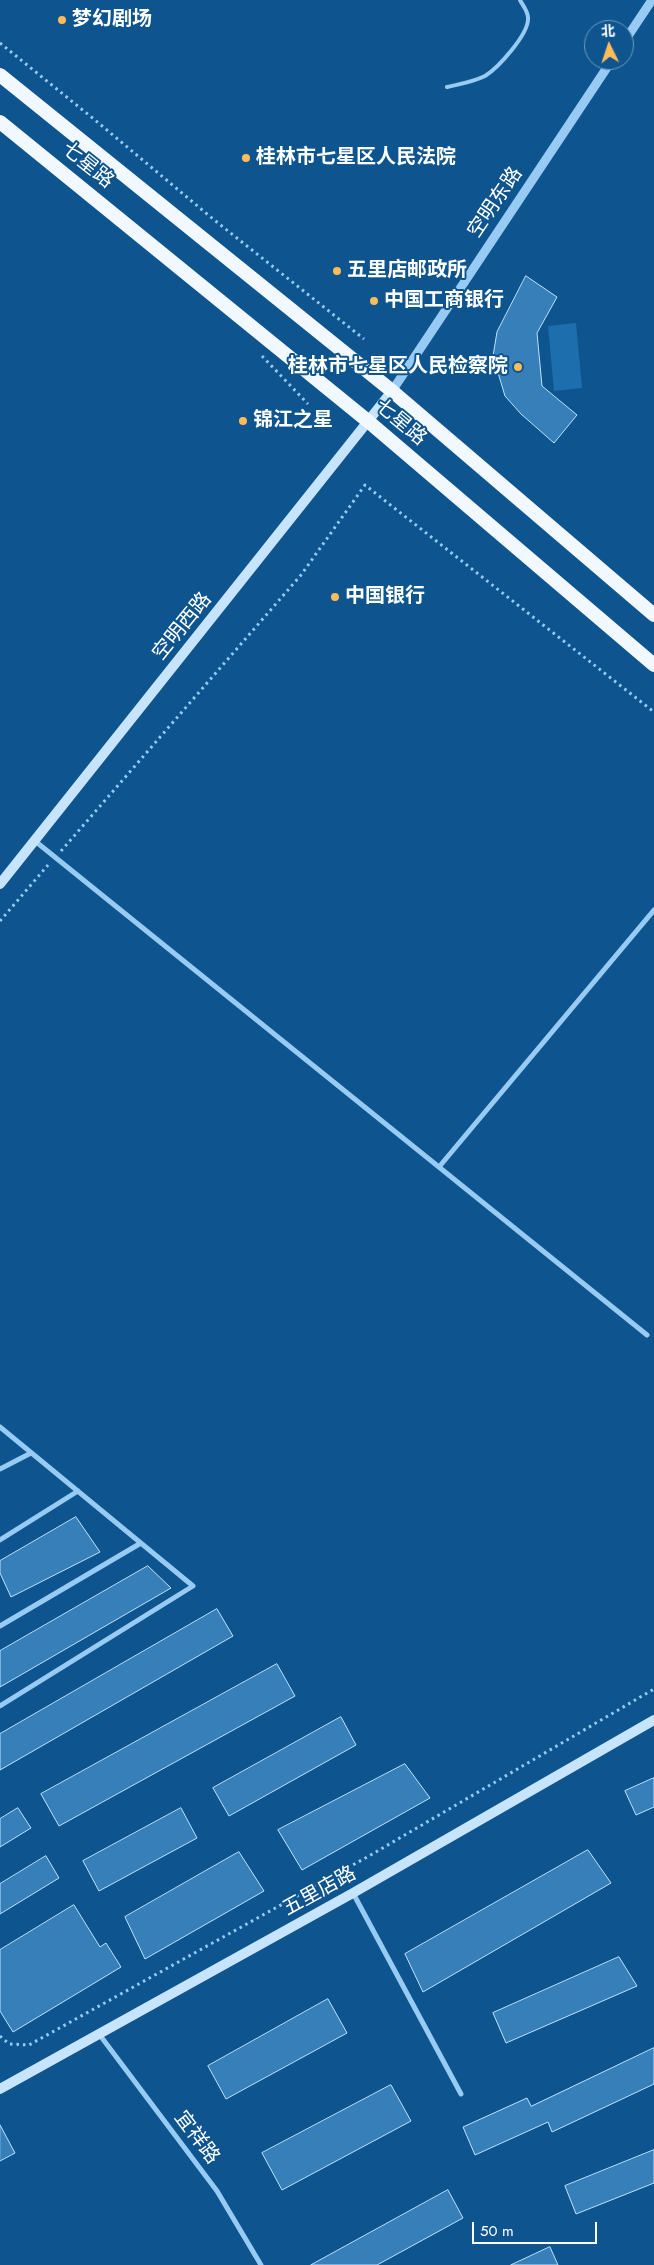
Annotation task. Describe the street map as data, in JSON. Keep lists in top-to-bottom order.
{
  "streets": {
    "highway": ["七星路"],
    "main road": ["空明西路", "五里店路"],
    "street": ["空明东路", "宜祥路"]
  },
  "crossings": [
    ["七星路", "空明东路"],
    ["七星路", "空明西路"],
    ["空明东路", "空明西路"],
    ["五里店路", "宜祥路"]
  ],
  "places": [
    "梦幻剧场",
    "桂林市七星区人民法院",
    "五里店邮政所",
    "中国工商银行",
    "桂林市七星区人民检察院",
    "锦江之星",
    "中国银行"
  ],
  "scale_bar": "50 m",
  "north": "top"
}
